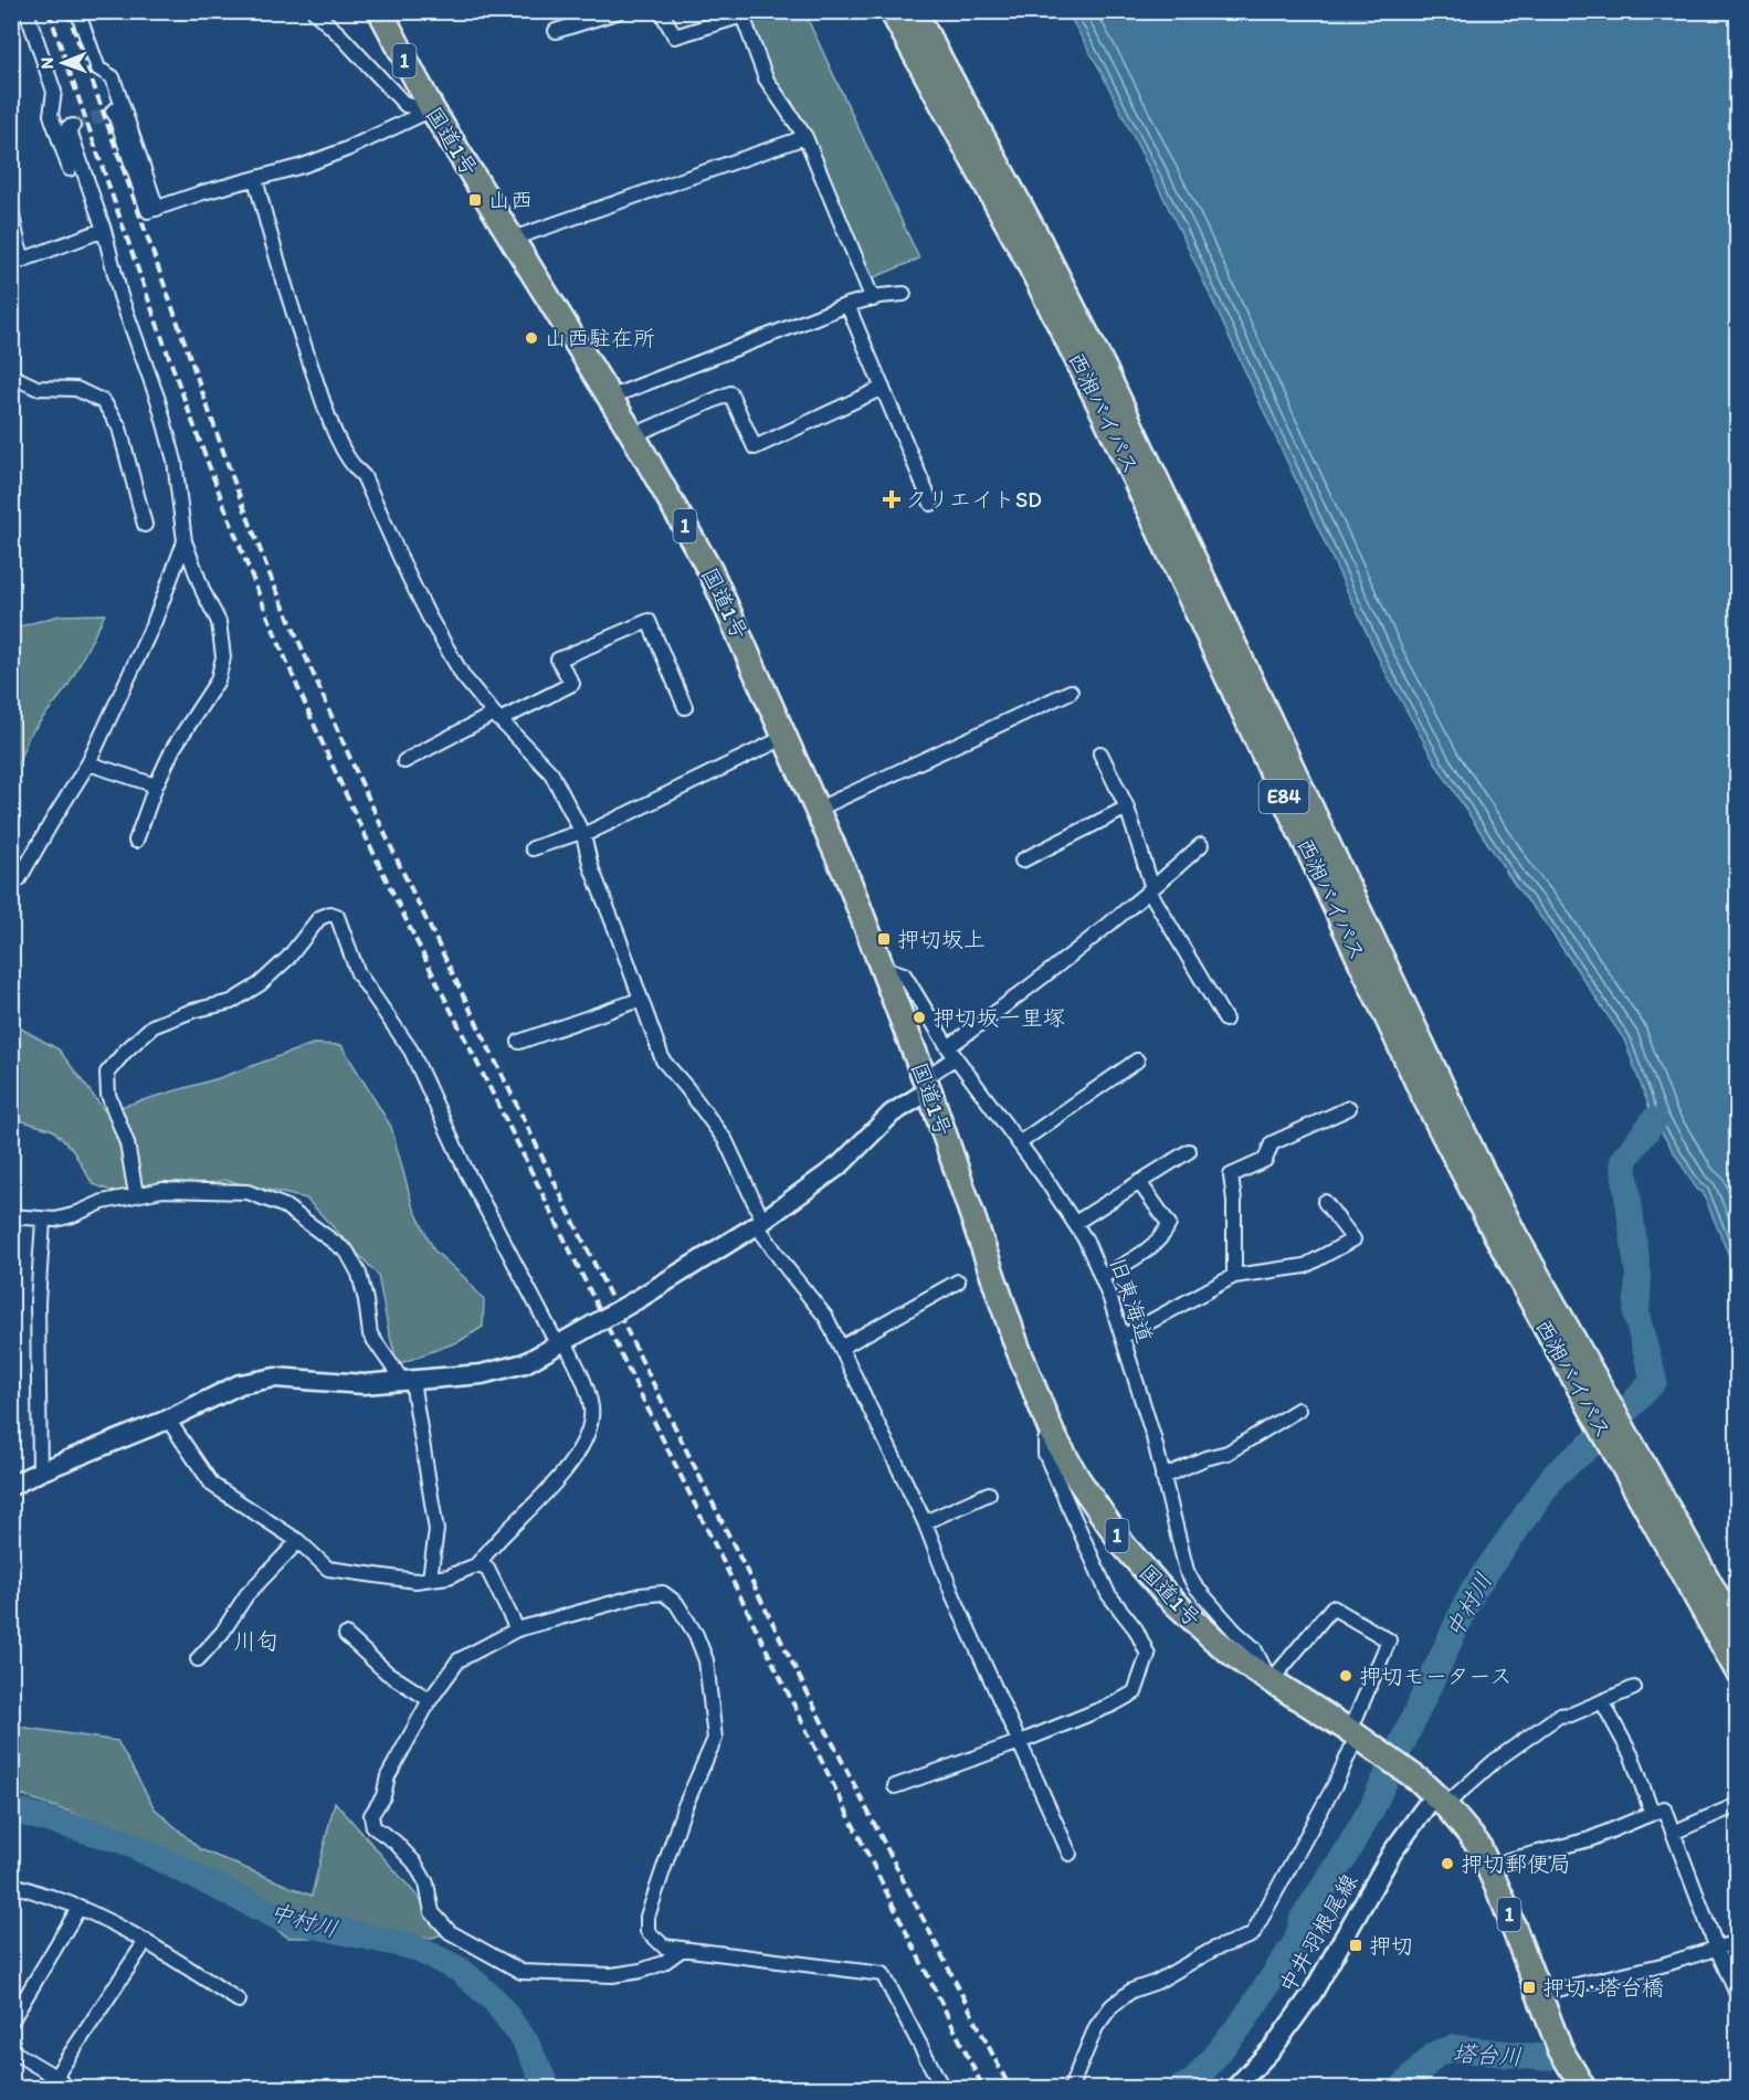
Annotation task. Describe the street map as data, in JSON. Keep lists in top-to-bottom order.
{
  "streets": {
    "highway": [
      "1",
      "国道1号",
      "西湘バイパス",
      "E84"
    ],
    "street": ["旧東海道", "中井羽根尾線"]
  },
  "crossings": [
    ["国道1号", "旧東海道"],
    ["国道1号", "中井羽根尾線"]
  ],
  "districts": ["川匂"],
  "water": ["中村川", "塔台川"],
  "places": {
    "transit": [
      "山西",
      "押切坂上",
      "押切",
      "押切･塔台橋"
    ],
    "other": [
      "山西駐在所",
      "押切坂一里塚",
      "押切モータース",
      "押切郵便局"
    ],
    "health": ["クリエイトSD"]
  },
  "north": "left"
}
